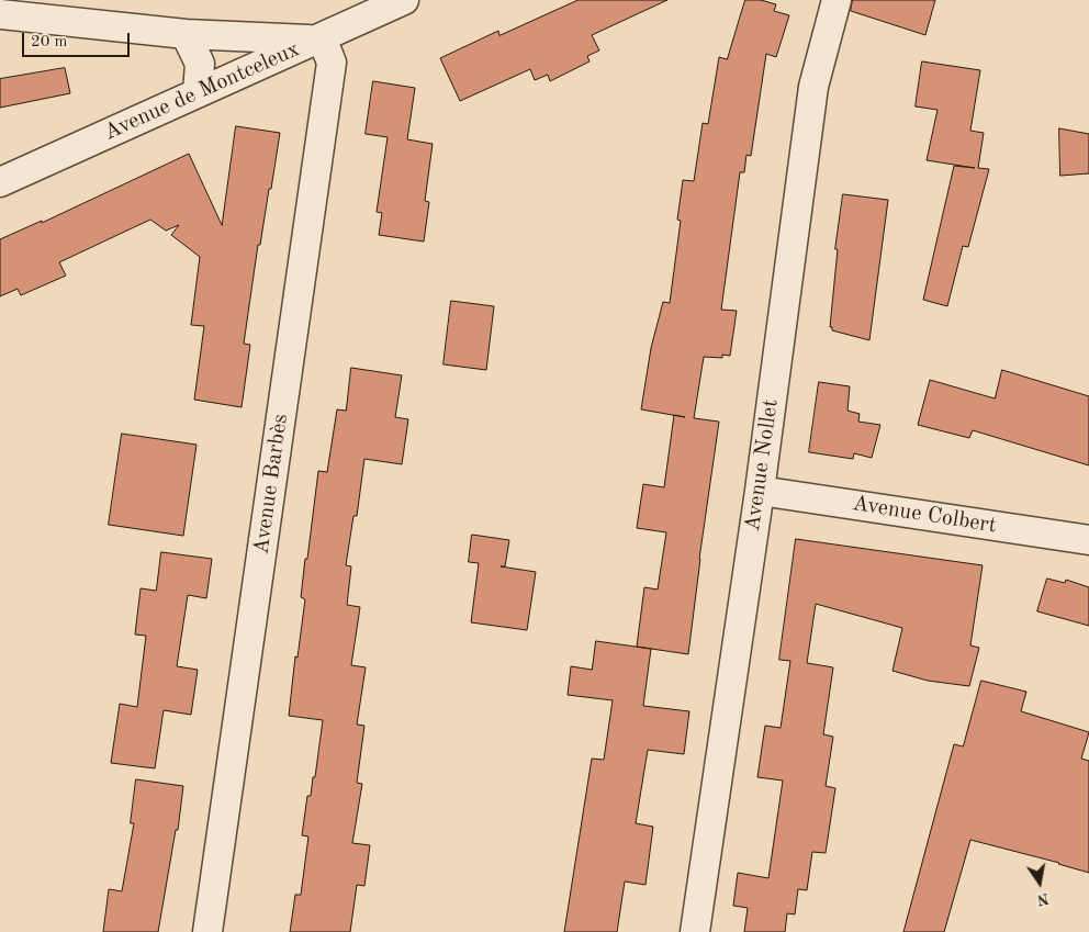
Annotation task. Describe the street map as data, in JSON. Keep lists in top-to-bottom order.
{
  "streets": {
    "street": [
      "Avenue de Montceleux",
      "Avenue Nollet",
      "Avenue Barbès",
      "Avenue Colbert"
    ]
  },
  "crossings": [
    ["Avenue de Montceleux", "Avenue Barbès"],
    ["Avenue Nollet", "Avenue Colbert"]
  ],
  "scale_bar": "20 m",
  "north": "bottom"
}
